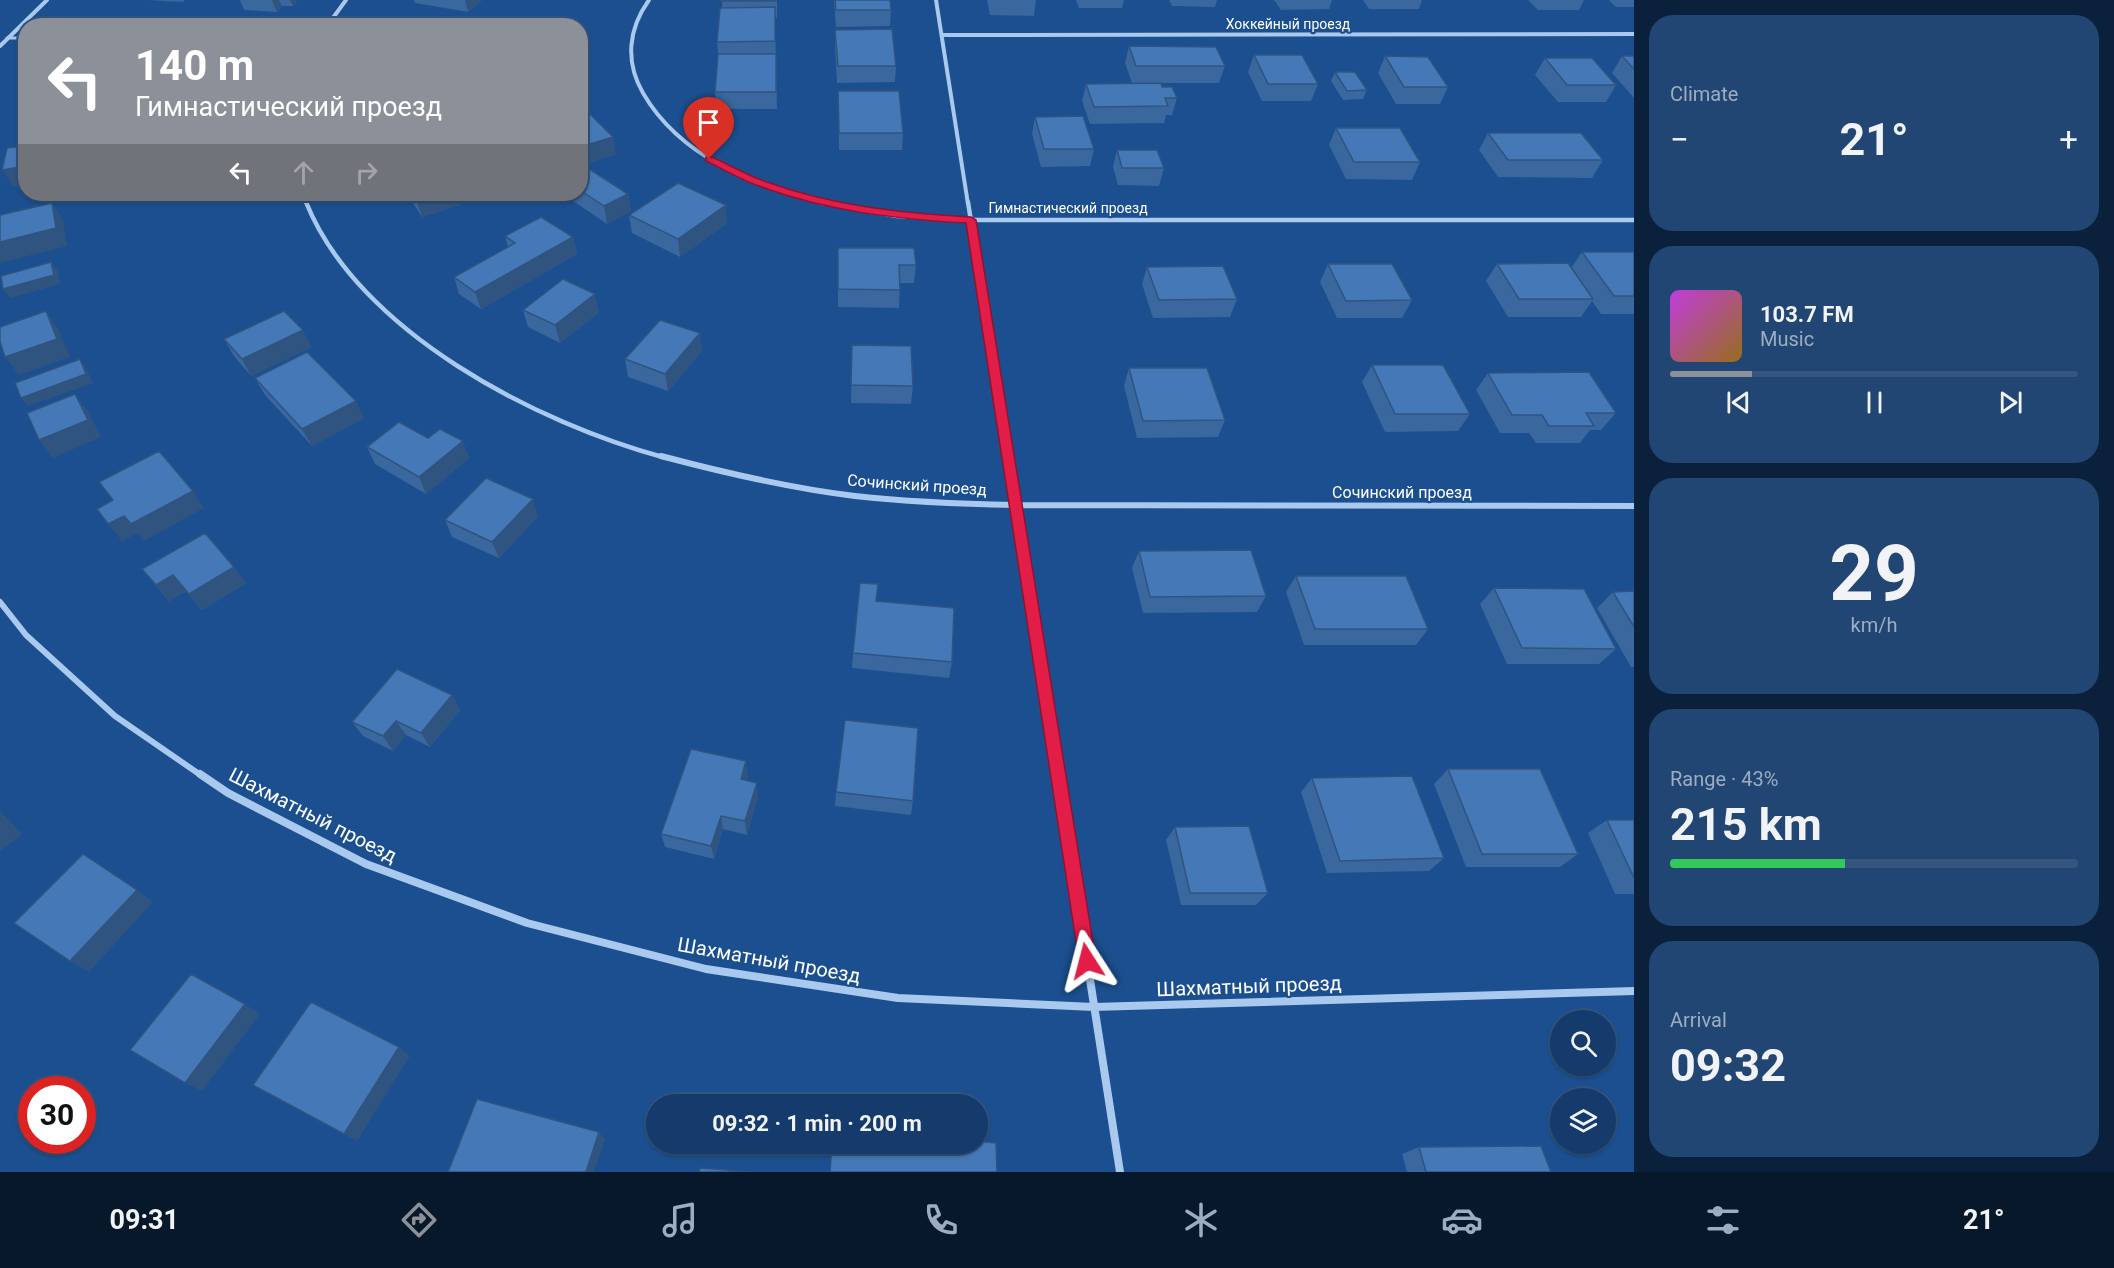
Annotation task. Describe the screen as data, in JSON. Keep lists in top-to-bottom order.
{
  "streets": {
    "street": [
      "Хоккейный проезд",
      "Гимнастический проезд",
      "Сочинский проезд",
      "Шахматный проезд"
    ]
  },
  "page": {
    "tile": [
      "Climate",
      ["29", "km/h"],
      ["Range · 43%", "215 km"],
      ["Arrival", "09:32"]
    ],
    "turn": ["140 m", "Гимнастический проезд"],
    "heat": ["−", "21°", "+"],
    "song": ["103.7 FM", "Music"],
    "limit": "30",
    "trip": "09:32 · 1 min · 200 m",
    "tabs": ["09:31", "21°"]
  }
}
